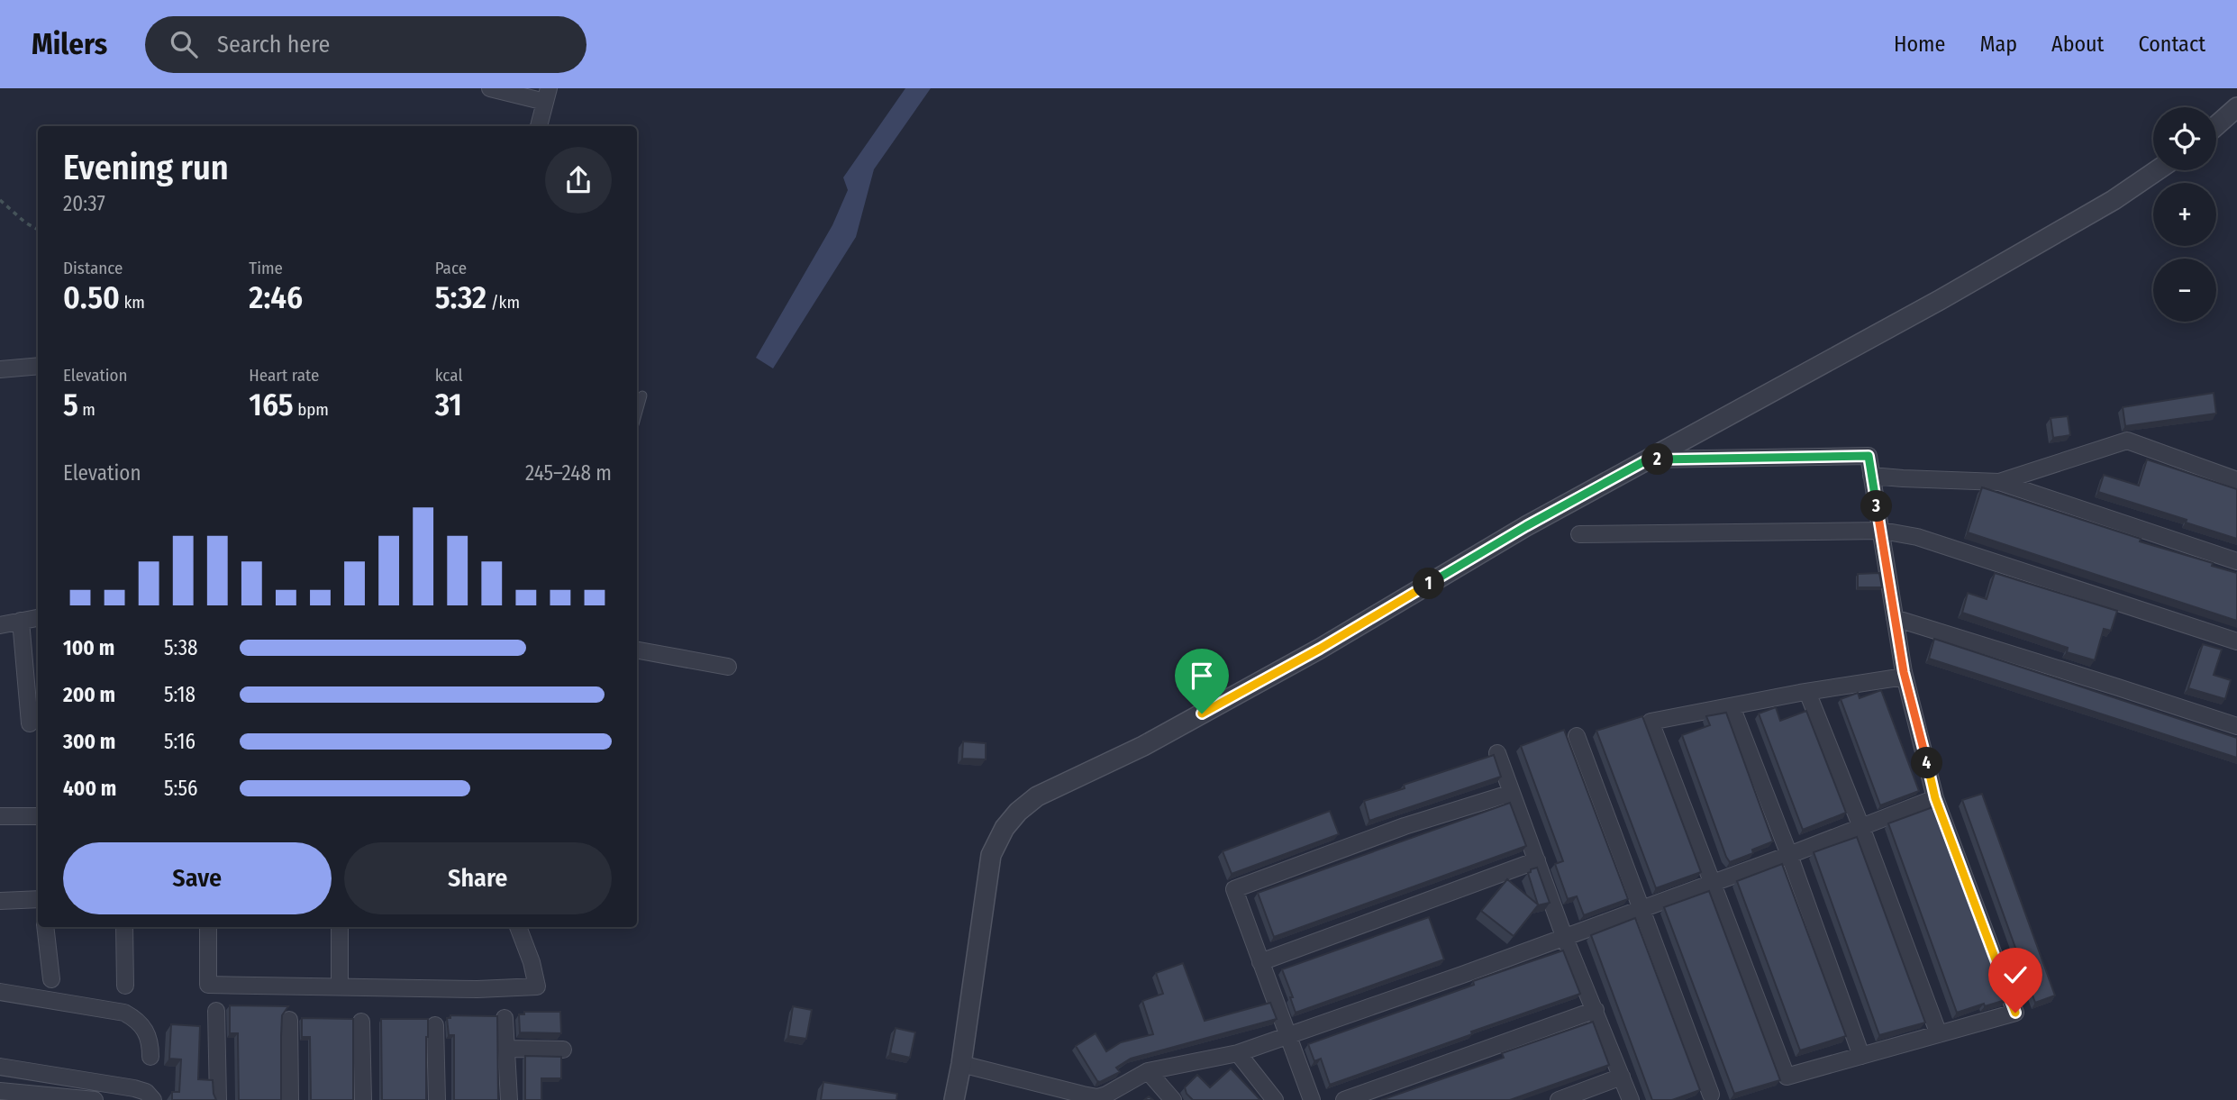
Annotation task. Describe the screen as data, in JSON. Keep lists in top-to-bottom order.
{
  "page": {
    "header": "Milers",
    "search": "Search here",
    "nav": [
      "Home",
      "Map",
      "About",
      "Contact"
    ],
    "map_buttons": ["+", "−"],
    "heading": ["Evening run", "20:37"],
    "stats": [
      ["Distance", "0.50 km"],
      ["Time", "2:46"],
      ["Pace", "5:32 /km"],
      ["Elevation", "5 m"],
      ["Heart rate", "165 bpm"],
      ["kcal", "31"]
    ],
    "pins": [
      "2",
      "3",
      "1",
      "4"
    ],
    "chart": ["Elevation", "245–248 m"],
    "list": [
      {
        "name": "100 m",
        "note": "5:38"
      },
      {
        "name": "200 m",
        "note": "5:18"
      },
      {
        "name": "300 m",
        "note": "5:16"
      },
      {
        "name": "400 m",
        "note": "5:56"
      }
    ],
    "buttons": ["Save", "Share"]
  }
}
